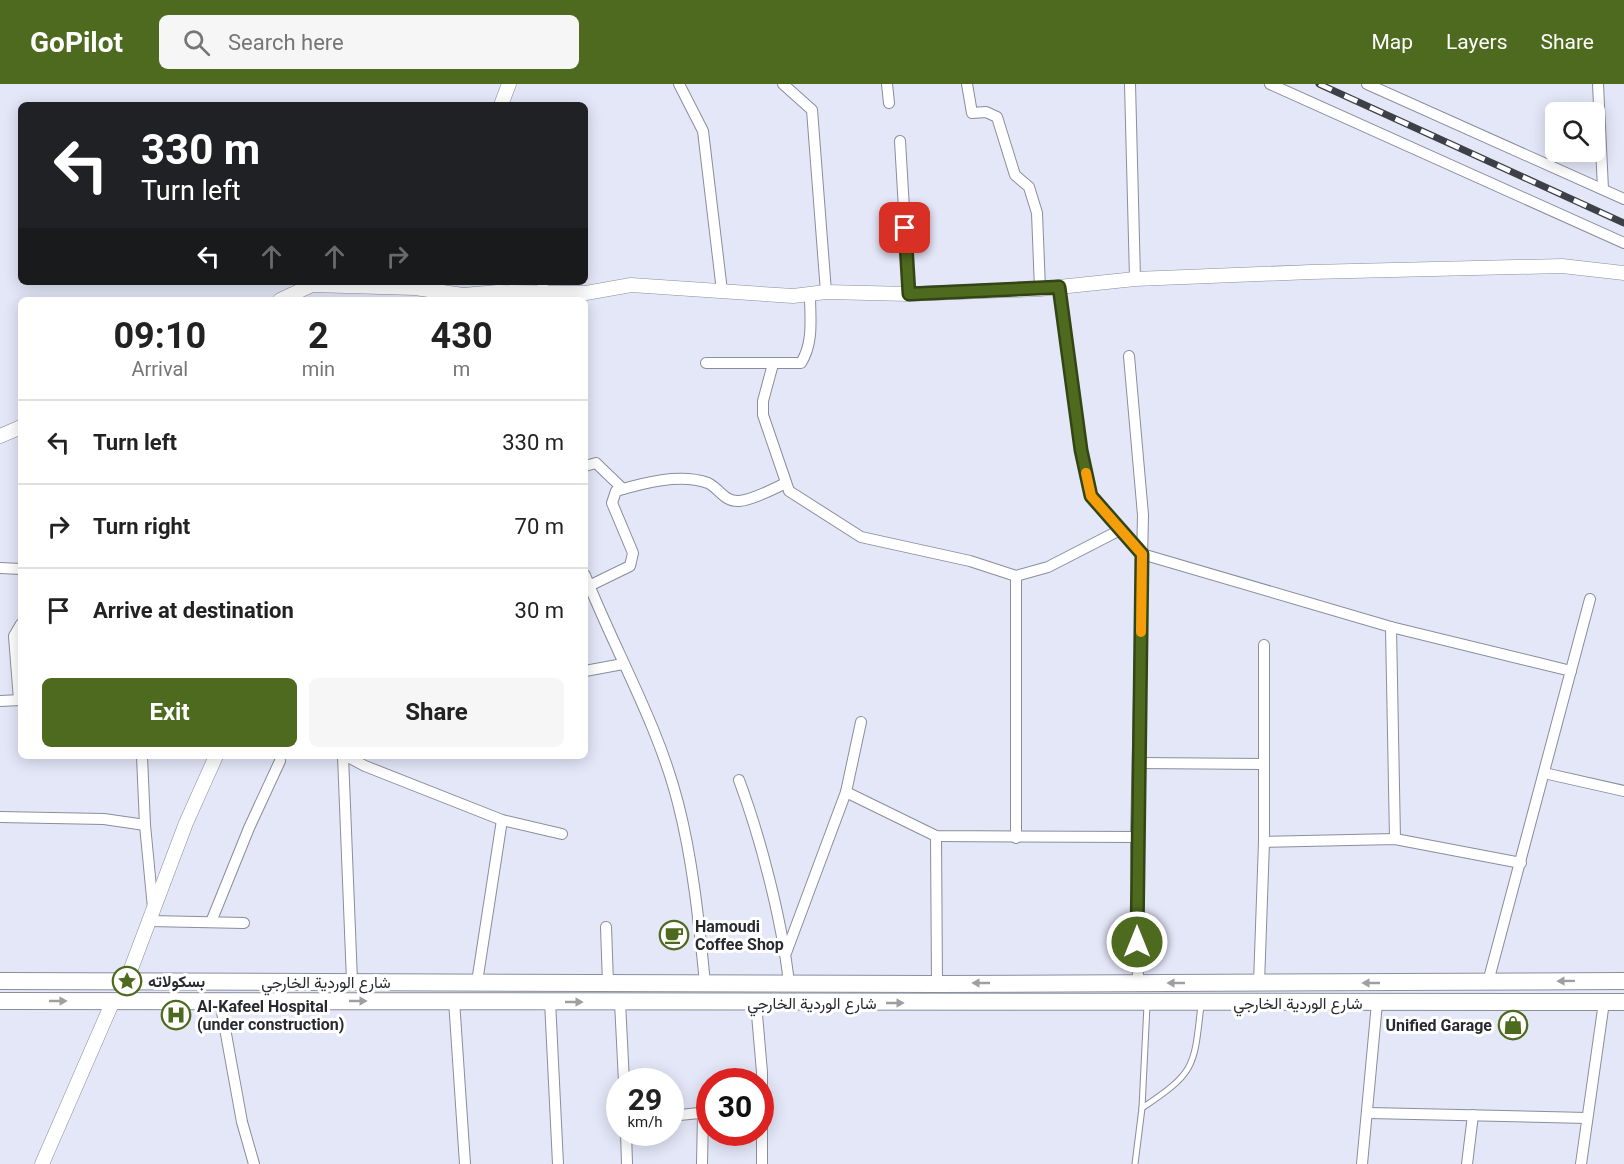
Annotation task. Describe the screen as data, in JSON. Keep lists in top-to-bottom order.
{
  "streets": {
    "main road": ["شارع الوردية الخارجي"]
  },
  "places": {
    "cafe": ["Hamoudi Coffee Shop"],
    "place": ["بسكولاته"],
    "hospital": ["Al-Kafeel Hospital (under construction)"],
    "shop": ["Unified Garage"]
  },
  "page": {
    "header": "GoPilot",
    "search": "Search here",
    "nav": ["Map", "Layers", "Share"],
    "turn": ["330 m", "Turn left"],
    "eta": [
      "09:10",
      "Arrival",
      "2",
      "min",
      "430",
      "m"
    ],
    "list": [
      {
        "name": "Turn left",
        "value": "330 m"
      },
      {
        "name": "Turn right",
        "value": "70 m"
      },
      {
        "name": "Arrive at destination",
        "value": "30 m"
      }
    ],
    "buttons": ["Exit", "Share"],
    "speed": "29 km/h",
    "limit": "30"
  }
}
